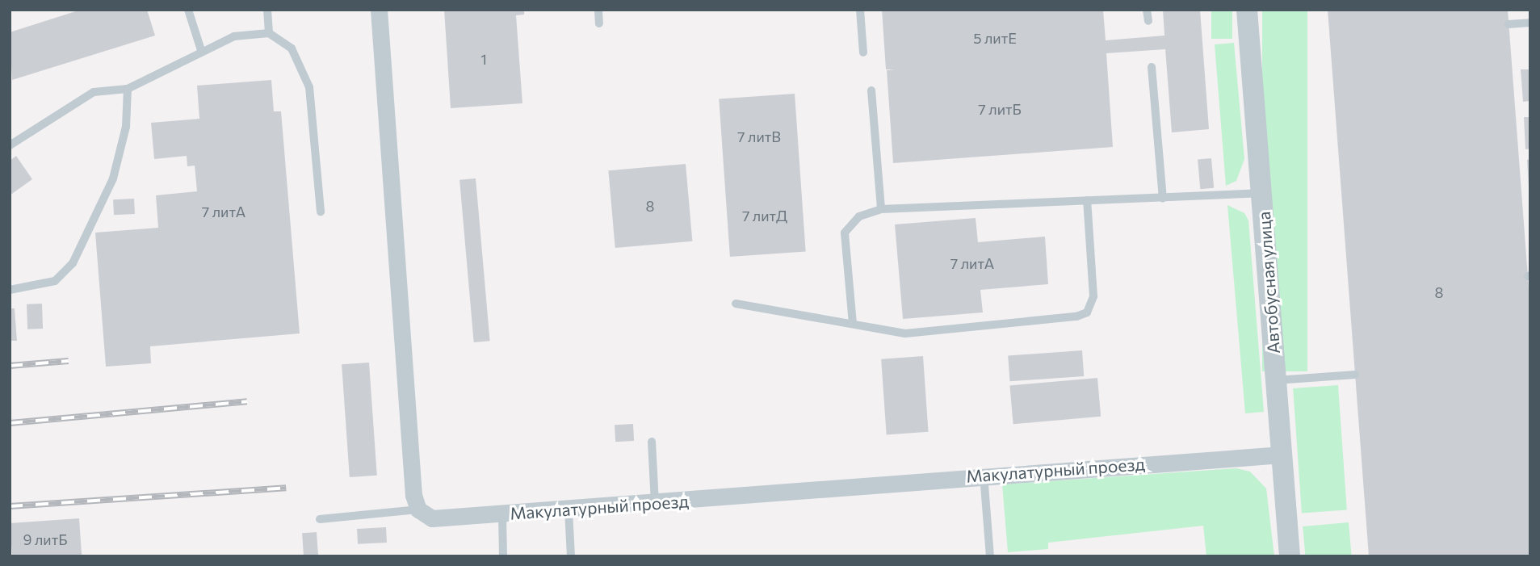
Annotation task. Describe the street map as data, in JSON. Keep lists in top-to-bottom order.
{
  "streets": {
    "street": ["Автобусная улица", "Макулатурный проезд"]
  },
  "crossings": [
    ["Автобусная улица", "Макулатурный проезд"]
  ],
  "house_numbers": [
    "5 литЕ",
    "1",
    "7 литБ",
    "7 литВ",
    "8",
    "7 литА",
    "7 литД",
    "7 литА",
    "8",
    "9 литБ"
  ]
}
